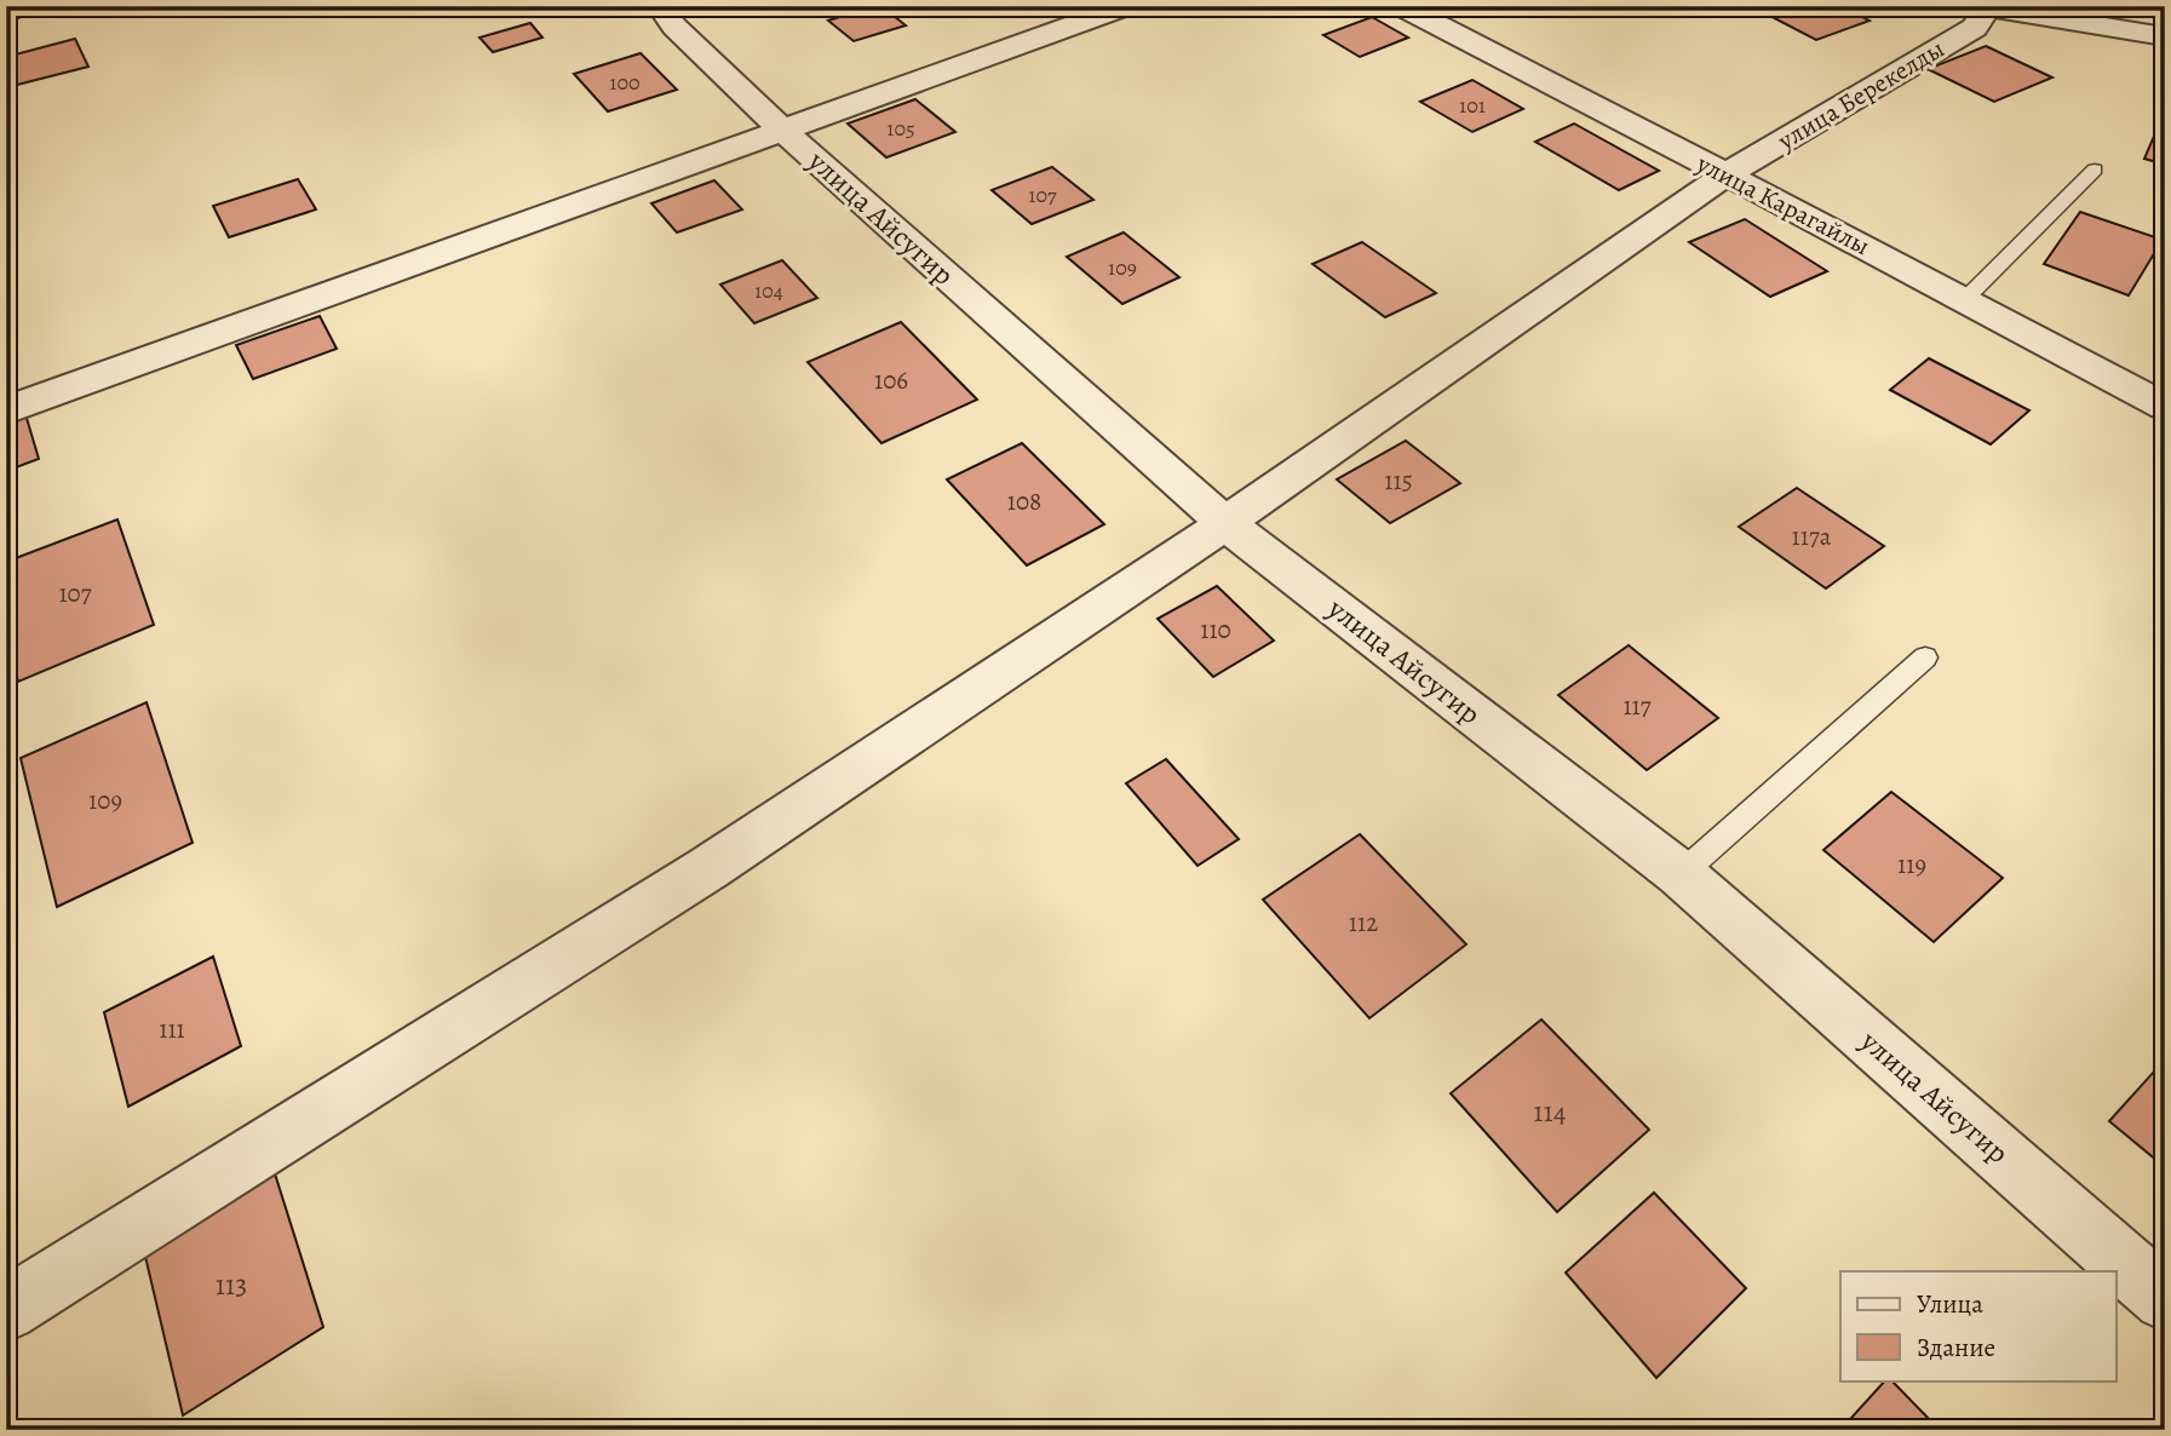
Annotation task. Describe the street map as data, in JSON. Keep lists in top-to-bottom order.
{
  "streets": {
    "street": ["улица Берекелды", "улица Карагайлы", "улица Айсугир"]
  },
  "crossings": [
    ["улица Берекелды", "улица Карагайлы"],
    ["улица Берекелды", "улица Айсугир"]
  ],
  "house_numbers": [
    "100",
    "101",
    "105",
    "107",
    "109",
    "104",
    "106",
    "115",
    "108",
    "117а",
    "107",
    "110",
    "117",
    "109",
    "119",
    "112",
    "111",
    "114",
    "113"
  ],
  "legend": ["Улица", "Здание"]
}
